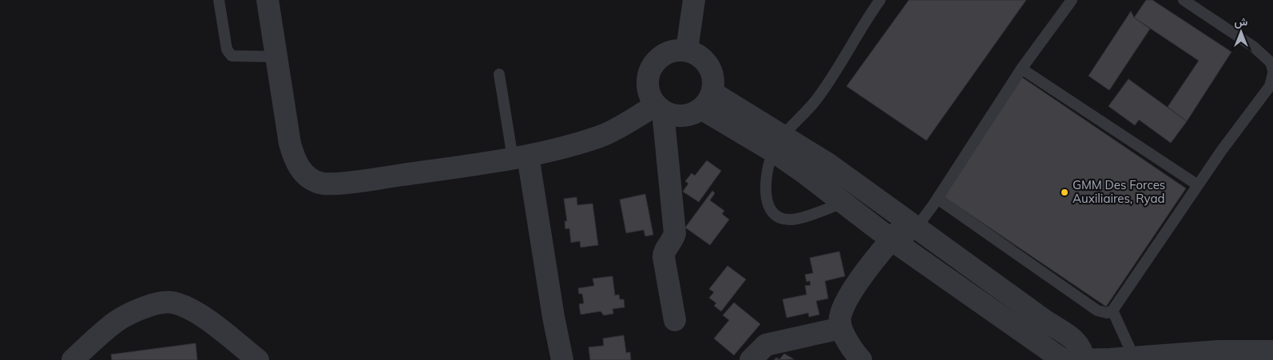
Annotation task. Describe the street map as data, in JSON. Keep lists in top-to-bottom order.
{
  "places": ["GMM Des Forces Auxiliaires, Ryad"],
  "north": "top"
}
